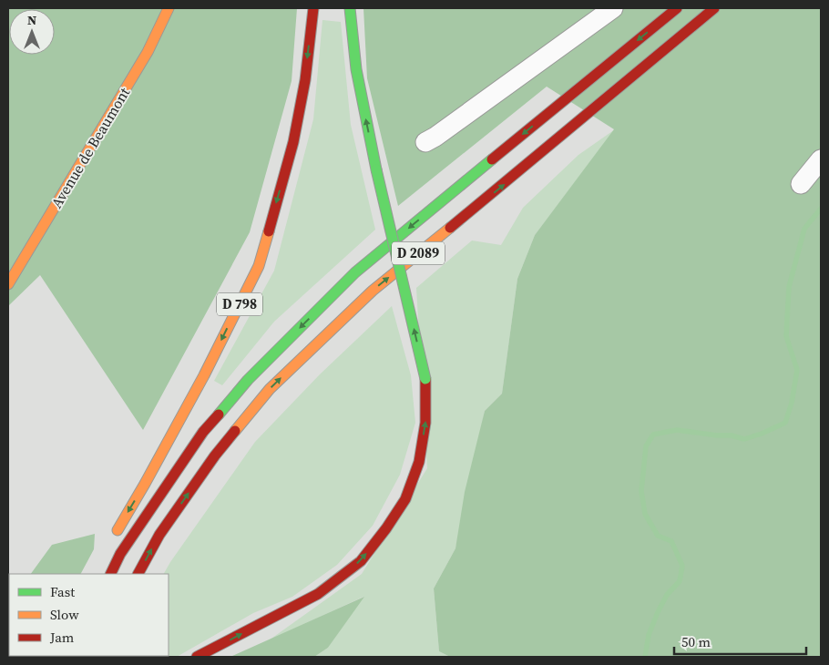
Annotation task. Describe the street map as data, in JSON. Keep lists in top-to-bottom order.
{
  "streets": {
    "main road": ["Avenue de Beaumont", "D 2089", "D 798"]
  },
  "legend": ["Fast", "Slow", "Jam"],
  "scale_bar": "50 m",
  "north": "top"
}
